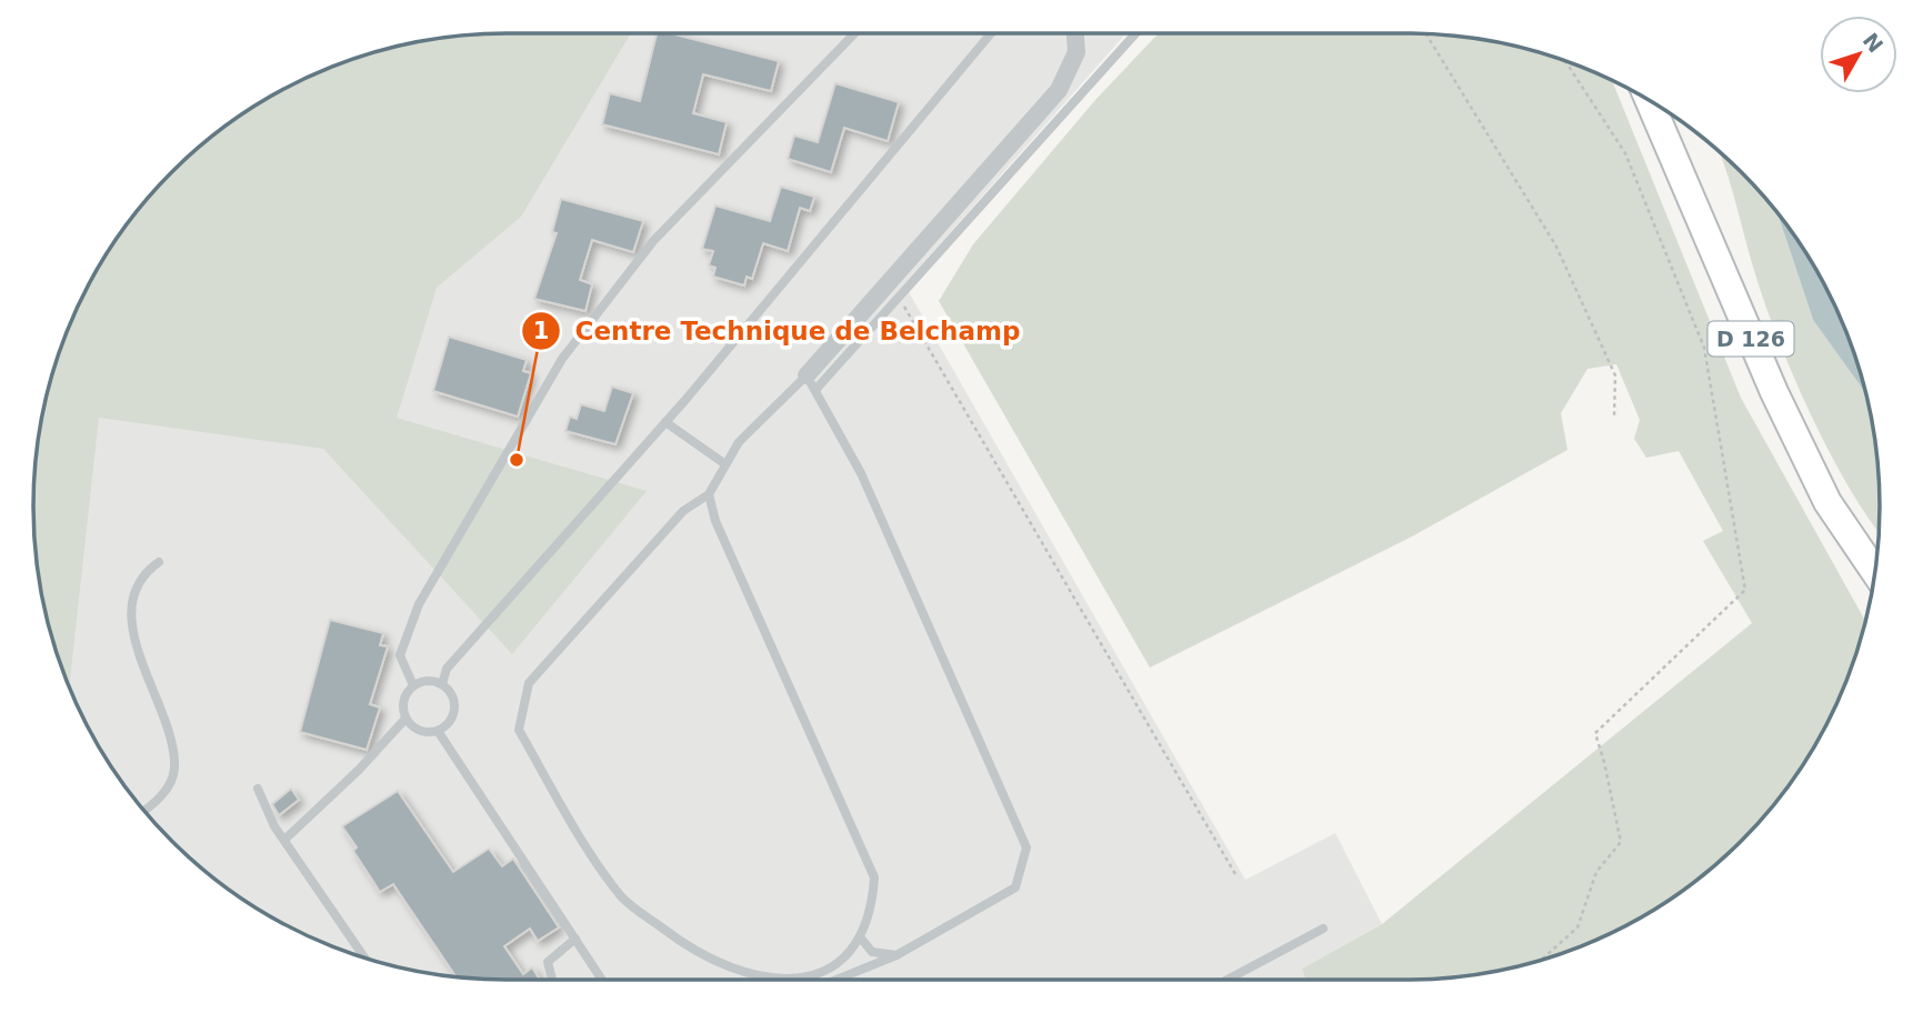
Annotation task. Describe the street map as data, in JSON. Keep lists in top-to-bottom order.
{
  "streets": {
    "main road": ["D 126"]
  },
  "places": ["Centre Technique de Belchamp"],
  "north": "top right"
}
